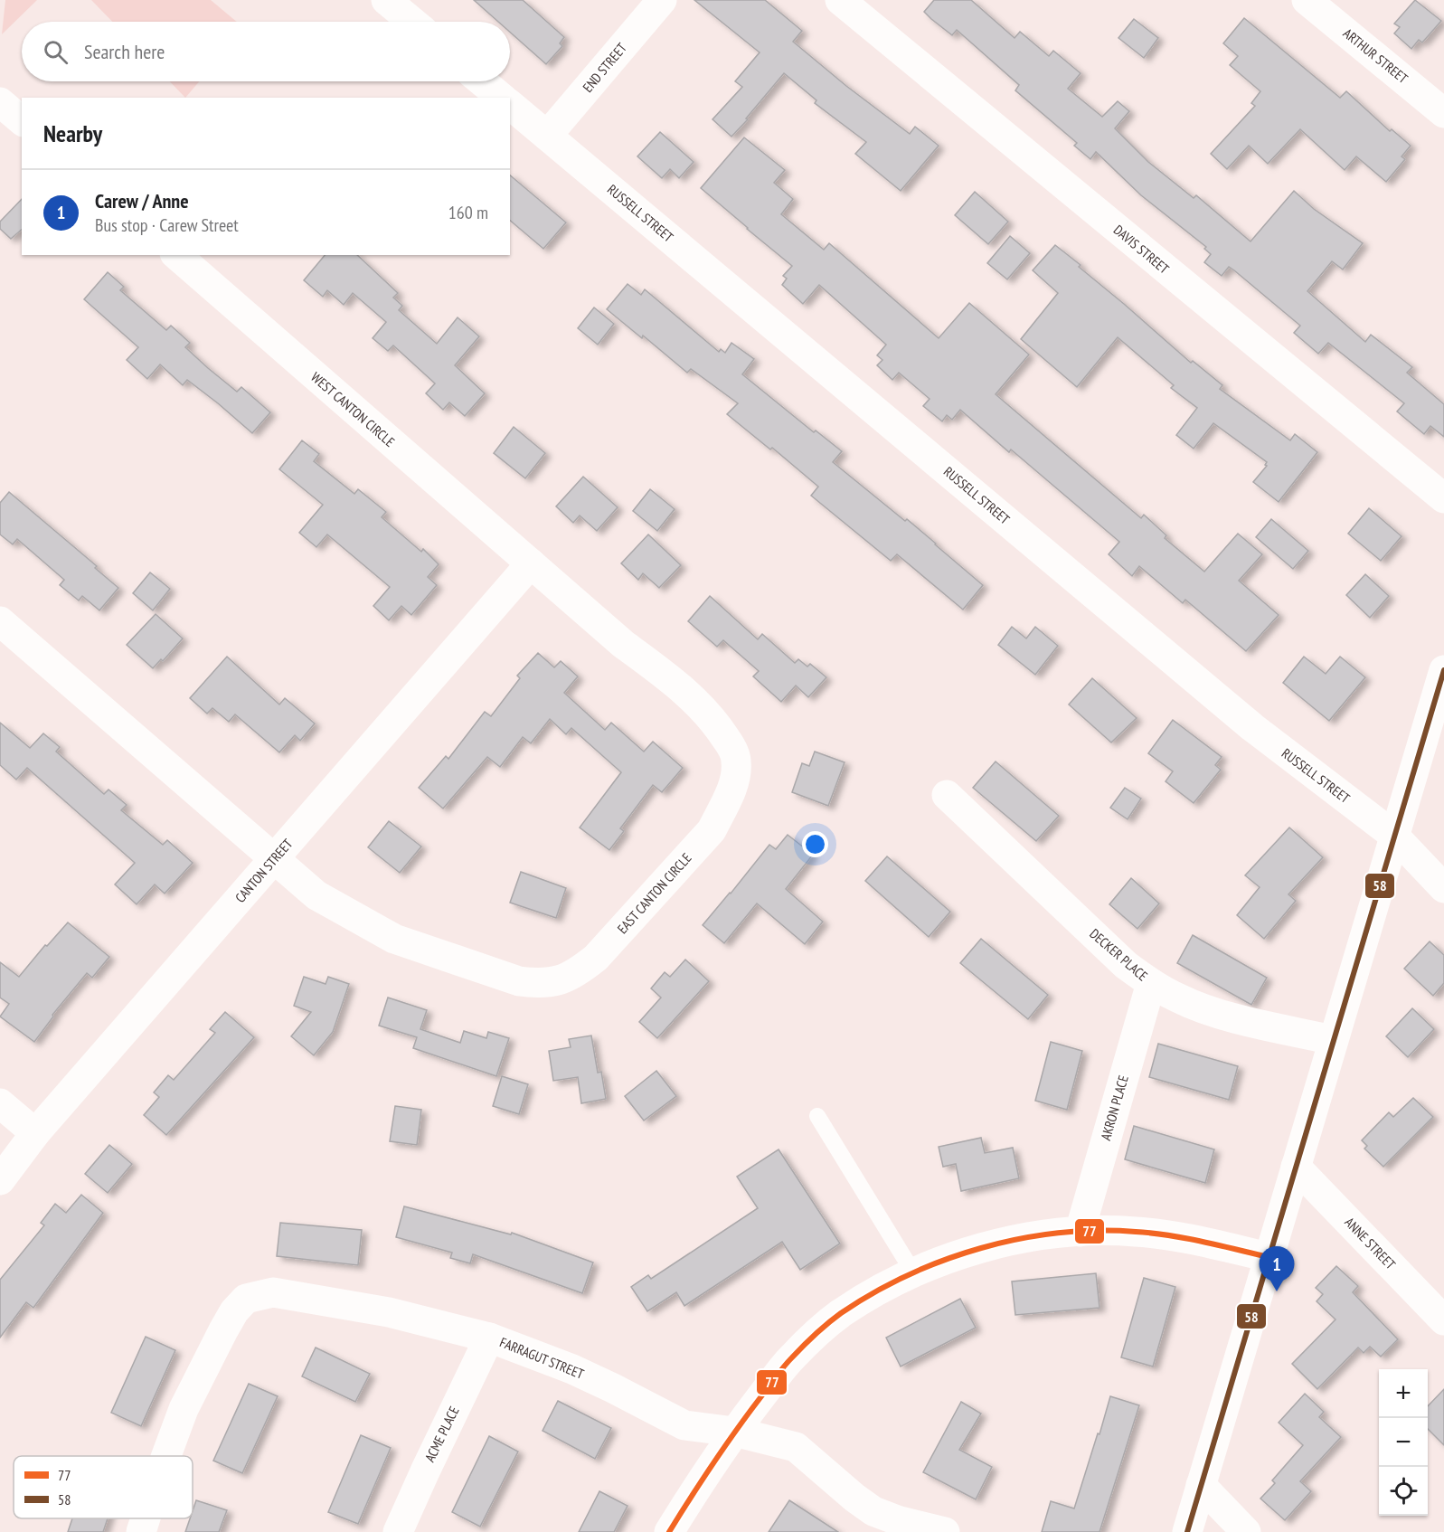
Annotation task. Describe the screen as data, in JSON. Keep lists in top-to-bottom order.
{
  "streets": {
    "street": [
      "ARTHUR STREET",
      "END STREET",
      "RUSSELL STREET",
      "DAVIS STREET",
      "WEST CANTON CIRCLE",
      "CANTON STREET",
      "EAST CANTON CIRCLE",
      "DECKER PLACE",
      "AKRON PLACE",
      "ANNE STREET",
      "FARRAGUT STREET",
      "ACME PLACE"
    ]
  },
  "crossings": [
    ["END STREET", "RUSSELL STREET"],
    ["WEST CANTON CIRCLE", "CANTON STREET"],
    ["WEST CANTON CIRCLE", "EAST CANTON CIRCLE"],
    ["CANTON STREET", "EAST CANTON CIRCLE"],
    ["DECKER PLACE", "AKRON PLACE"],
    ["FARRAGUT STREET", "ACME PLACE"]
  ],
  "lines": ["transit line 58", "transit line 77"],
  "legend": ["77", "58"],
  "page": {
    "search": "Search here",
    "heading": "Nearby",
    "list": [
      {
        "mark": "1",
        "name": "Carew / Anne",
        "note": "Bus stop · Carew Street",
        "value": "160 m"
      }
    ],
    "pins": "1",
    "map_buttons": ["+", "−"]
  }
}
